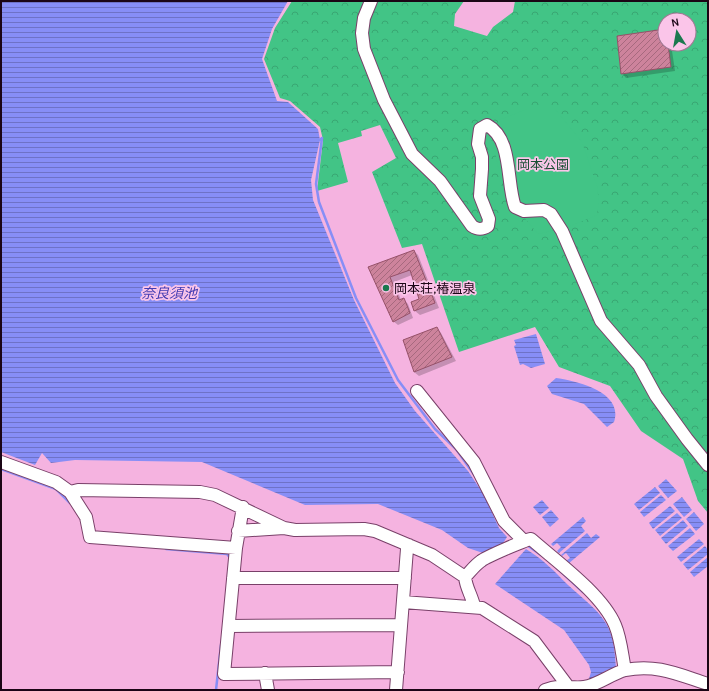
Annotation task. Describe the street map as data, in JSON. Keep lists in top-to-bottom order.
{
  "water": ["奈良須池"],
  "parks": ["岡本公園"],
  "places": ["岡本荘;椿温泉"],
  "north": "top"
}
